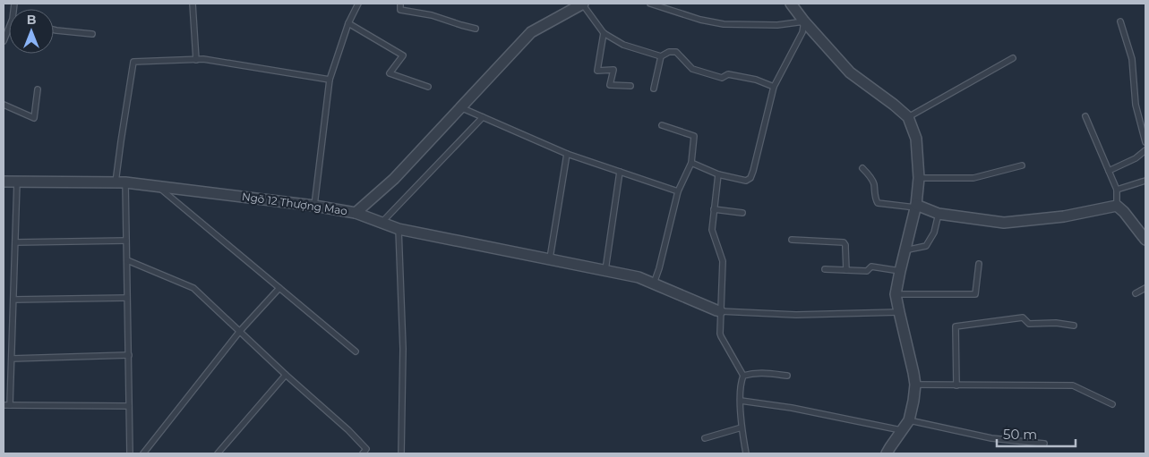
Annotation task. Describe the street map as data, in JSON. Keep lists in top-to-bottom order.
{
  "streets": {
    "street": ["Ngõ 12 Thượng Mao"]
  },
  "scale_bar": "50 m",
  "north": "top"
}
